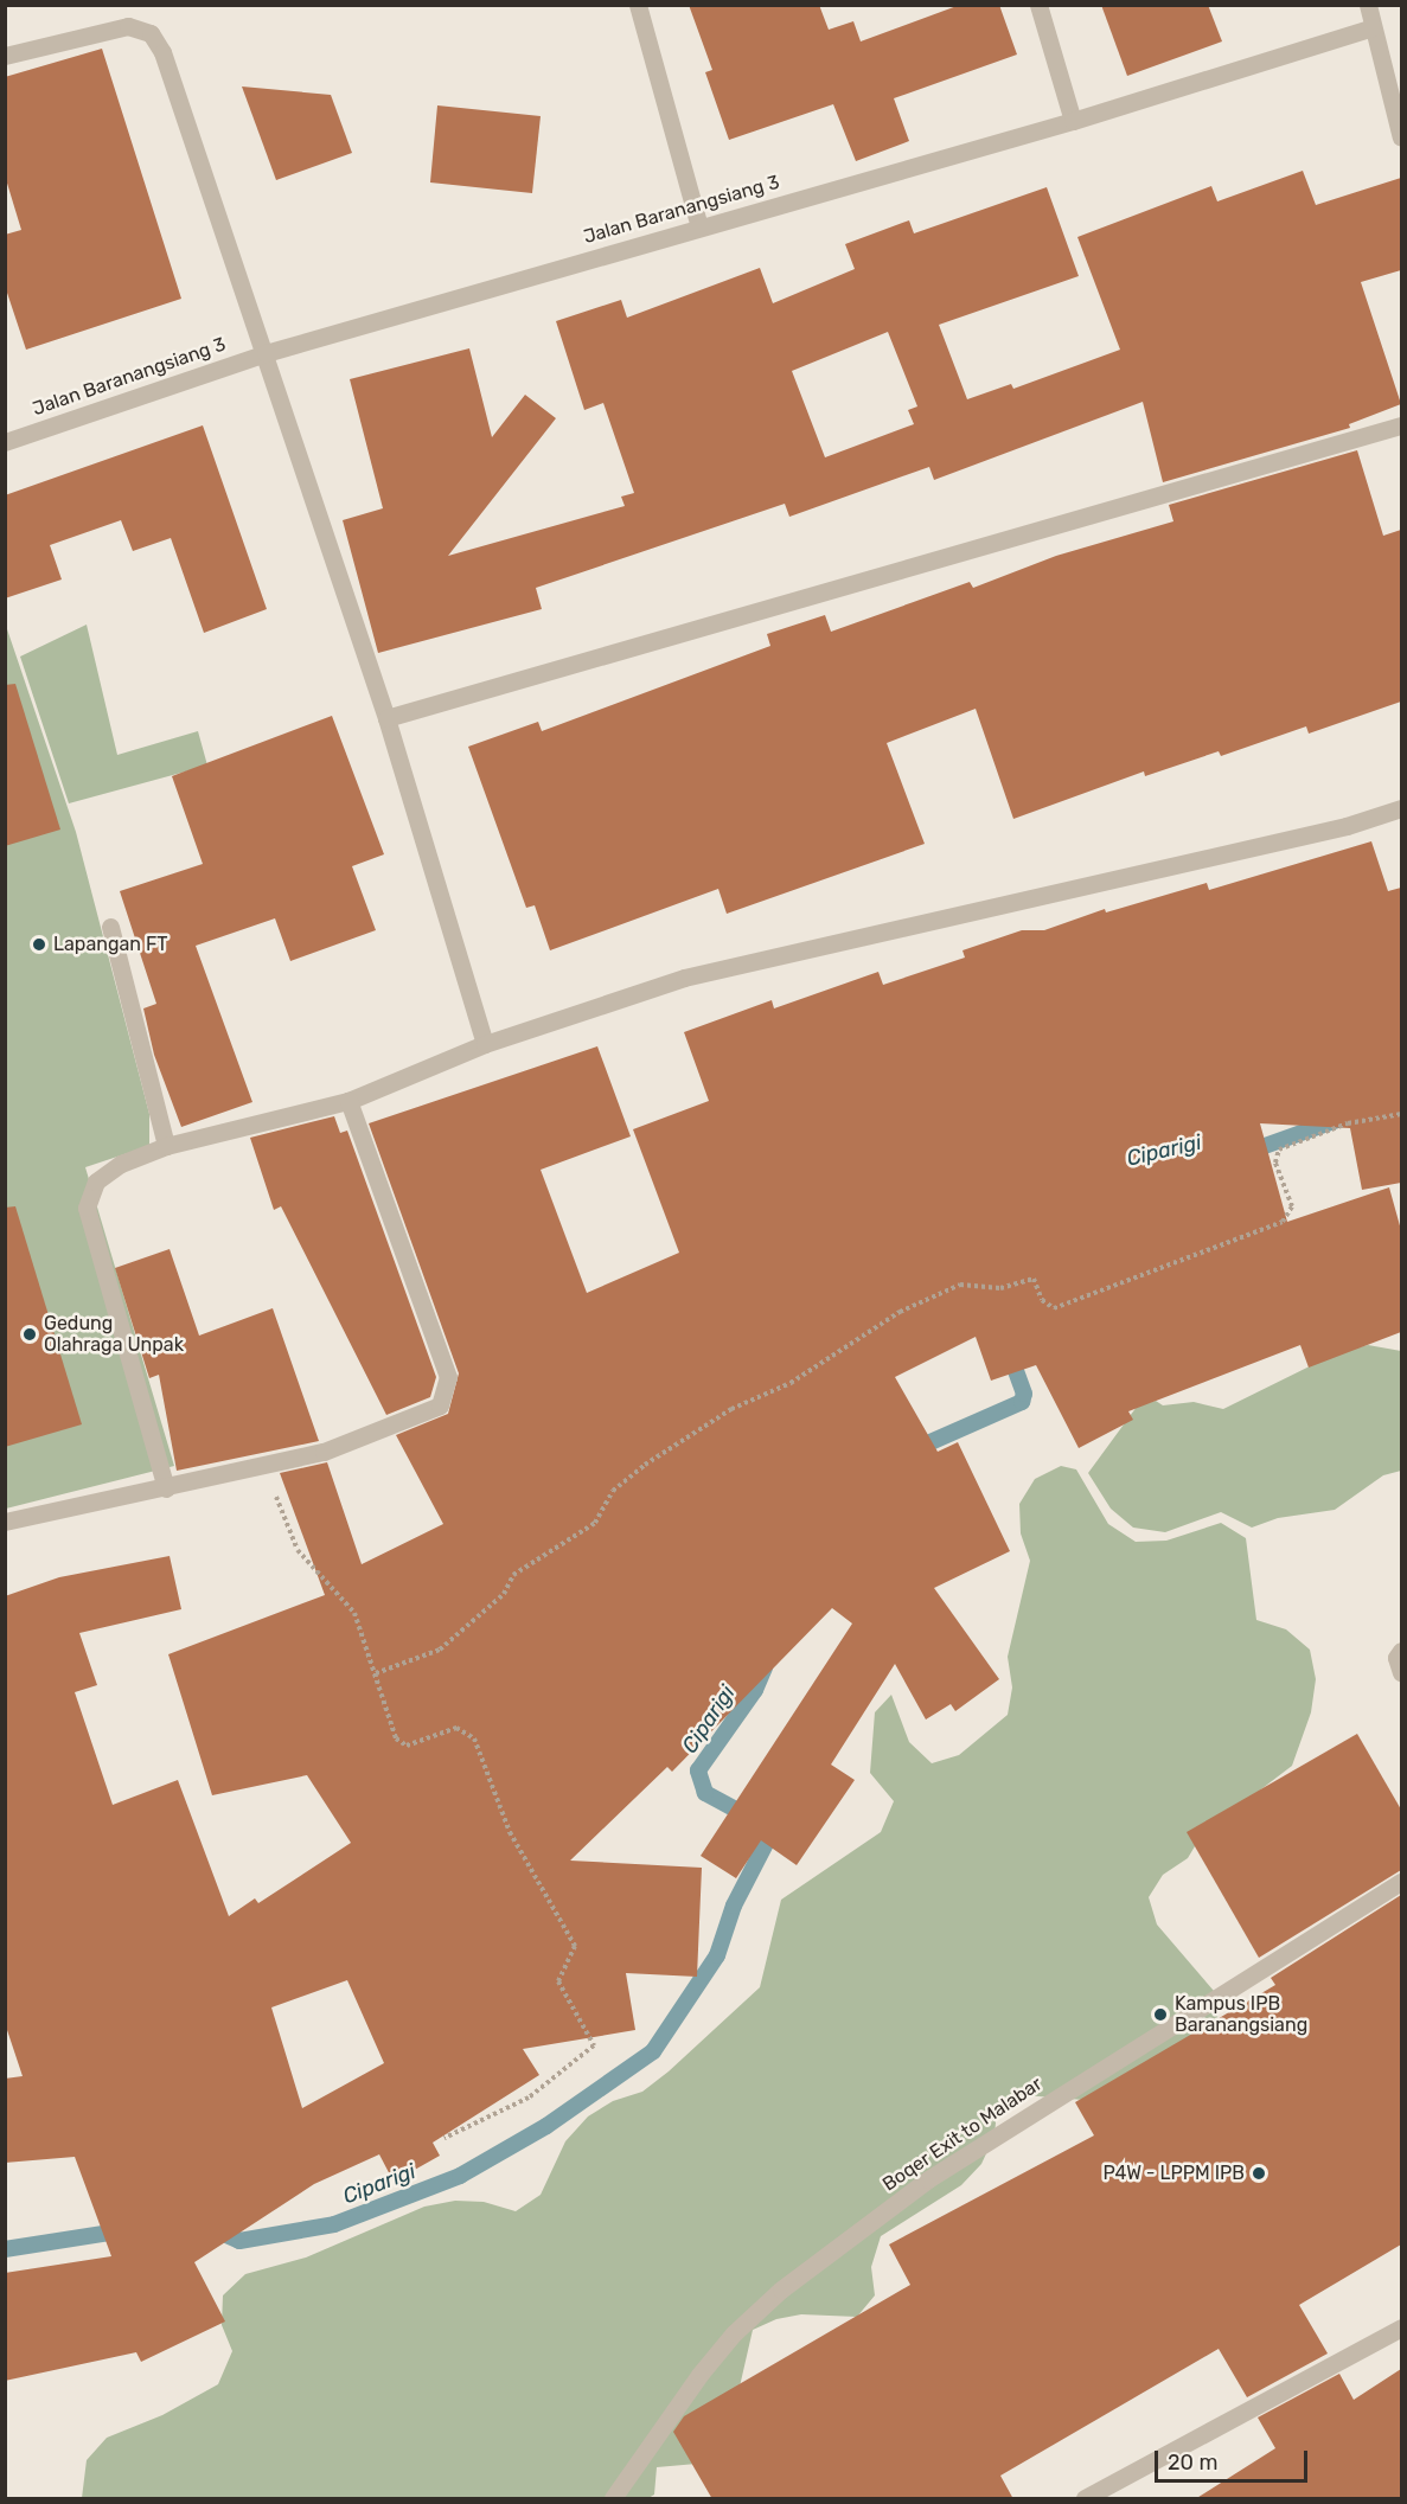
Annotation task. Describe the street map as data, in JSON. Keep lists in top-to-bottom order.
{
  "streets": {
    "street": ["Jalan Baranangsiang 3", "Boqer Exit to Malabar"]
  },
  "water": ["Ciparigi"],
  "places": [
    "Lapangan FT",
    "Gedung Olahraga Unpak",
    "Kampus IPB Baranangsiang",
    "P4W - LPPM IPB"
  ],
  "scale_bar": "20 m"
}
